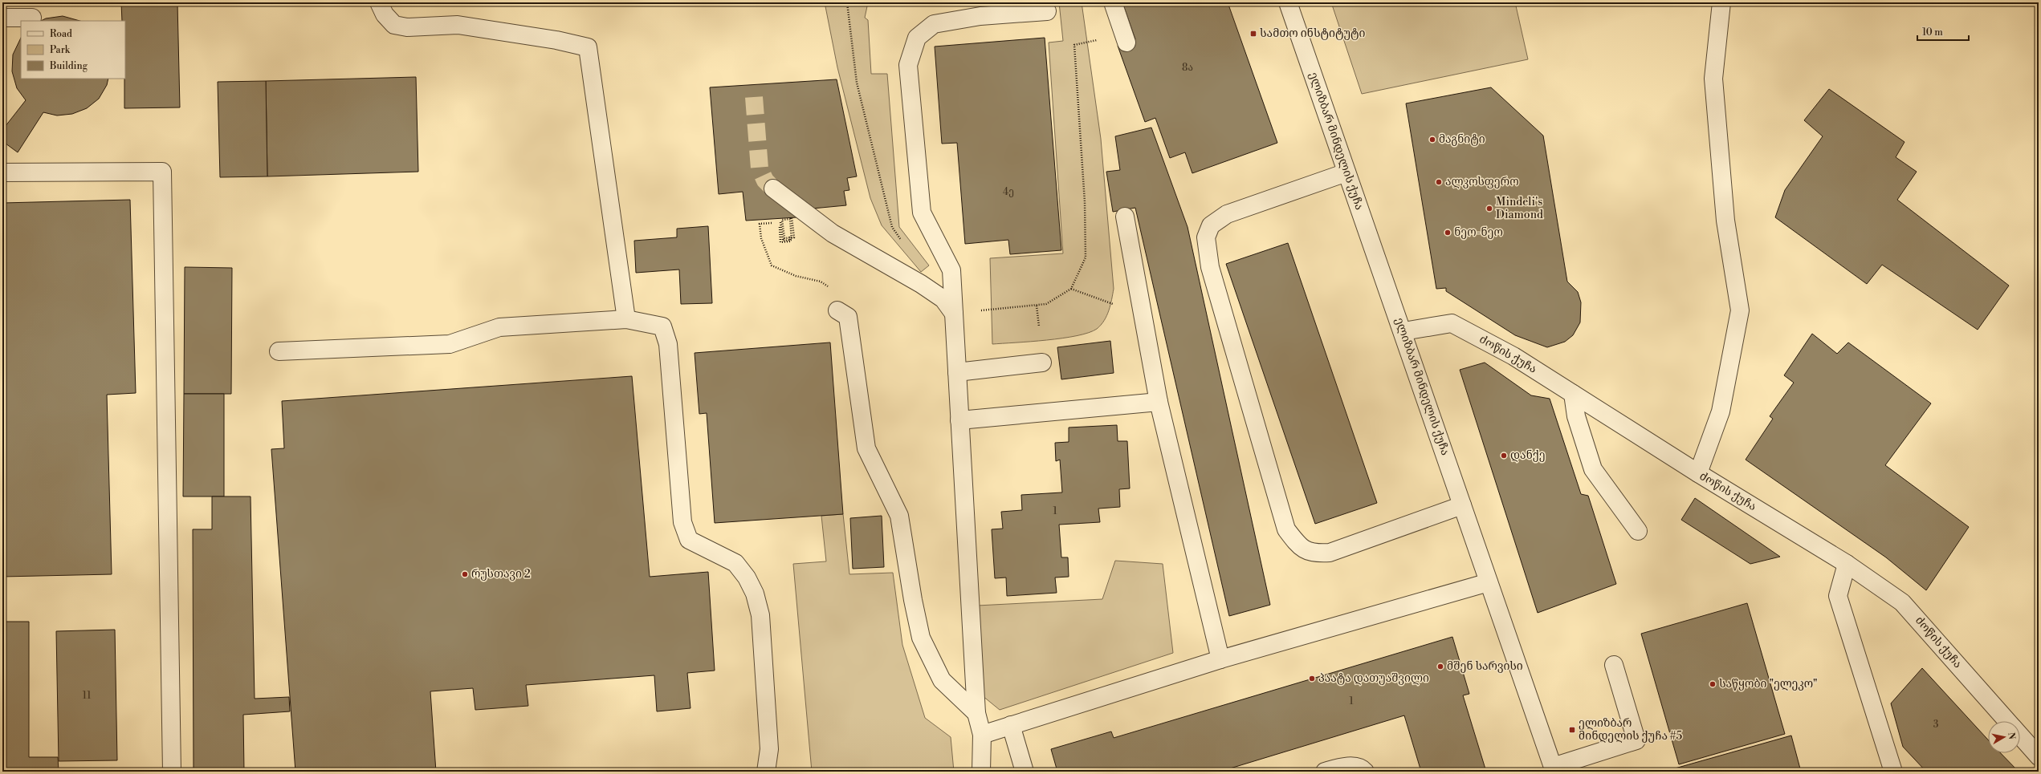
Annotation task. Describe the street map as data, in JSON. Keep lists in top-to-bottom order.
{
  "streets": {
    "street": ["ელიზბარ მინდელის ქუჩა", "ძოწის ქუჩა"]
  },
  "crossings": [
    ["ელიზბარ მინდელის ქუჩა", "ძოწის ქუჩა"]
  ],
  "places": {
    "transit": ["სამთო ინსტიტუტი", "ელიზბარ მინდელის ქუჩა #5"],
    "other": [
      "მაგნიტი",
      "ალკოსფერო",
      "Mindeli's Diamond",
      "ნეო-ნეო",
      "დანქე",
      "რუსთავი 2",
      "მშენ სარვისი",
      "პაატა დათუაშვილი",
      "საწყობი \"ელეკო\""
    ]
  },
  "house_numbers": [
    "8ა",
    "4ე",
    "1",
    "11",
    "1",
    "3"
  ],
  "legend": ["Road", "Park", "Building"],
  "scale_bar": "10 m",
  "north": "right"
}
